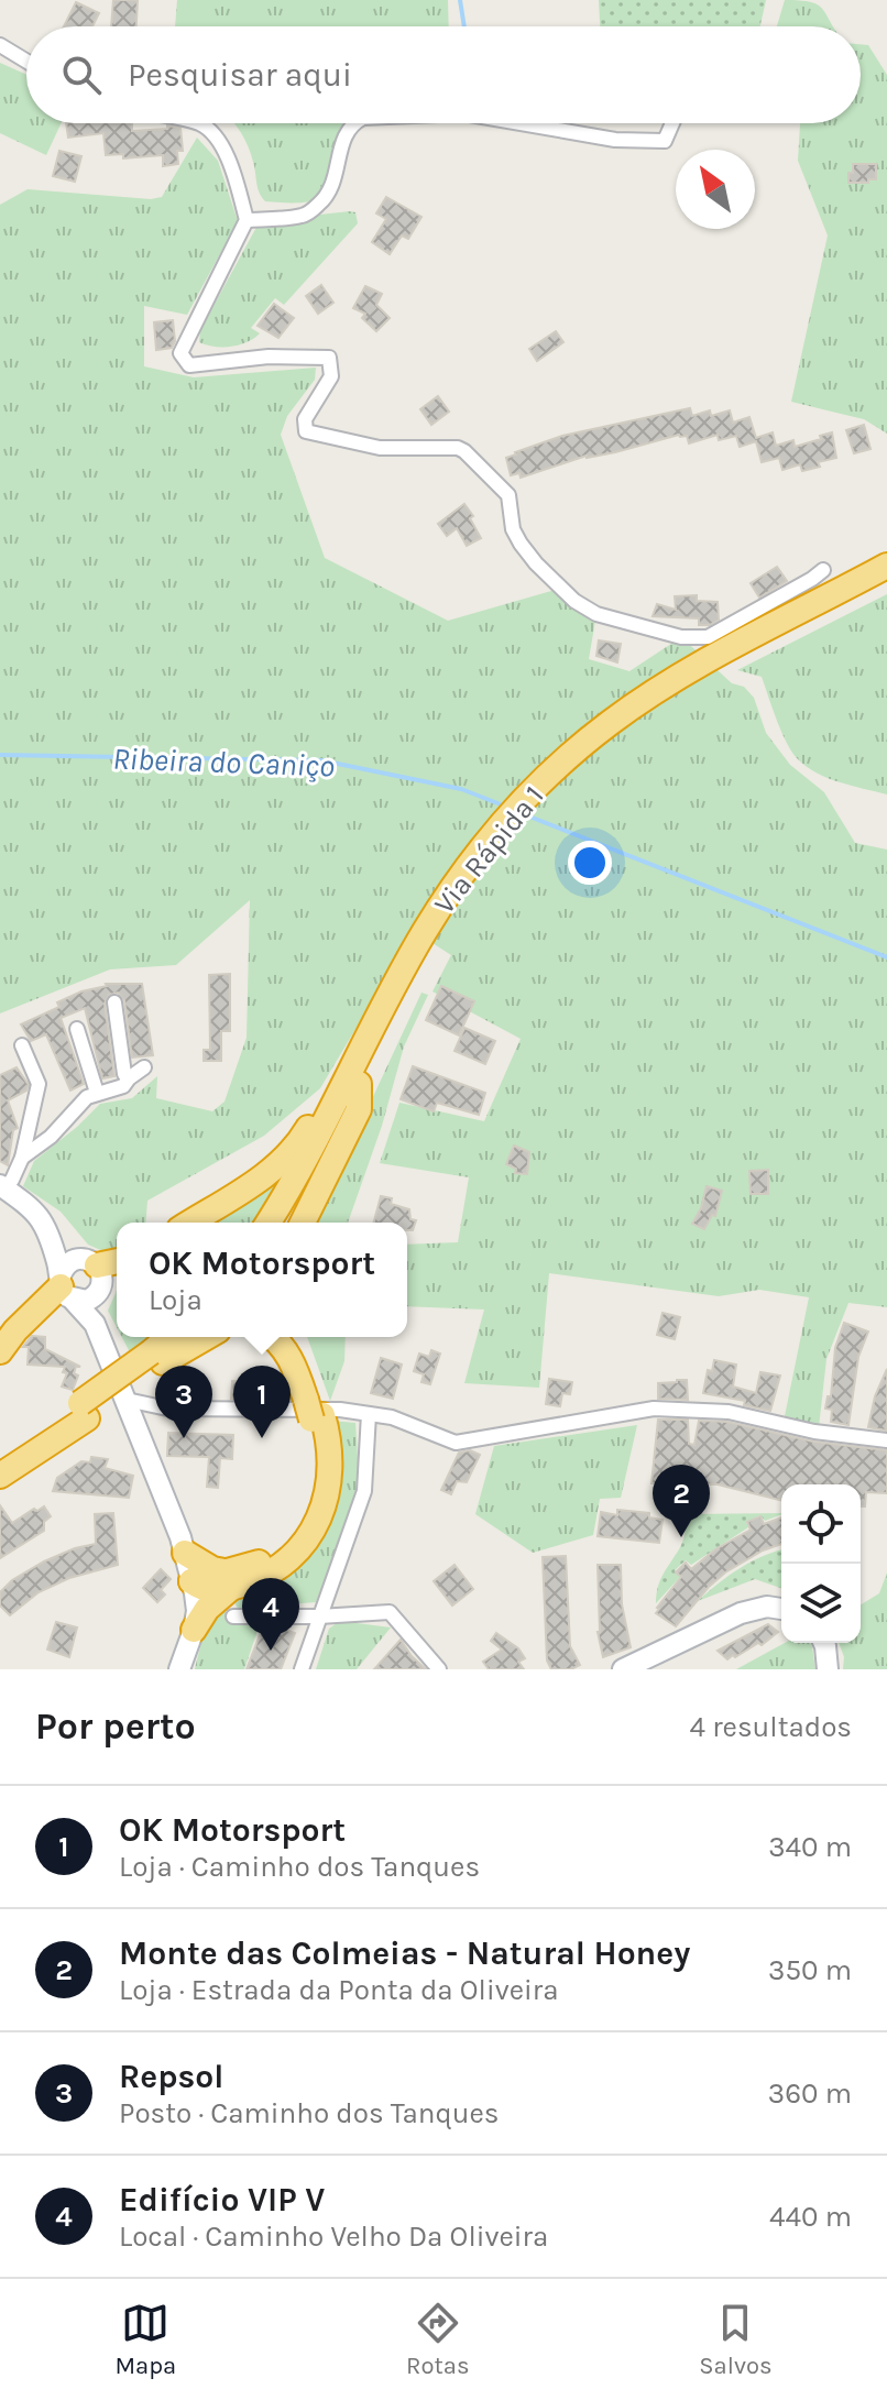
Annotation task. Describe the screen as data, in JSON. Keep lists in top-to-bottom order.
{
  "streets": {
    "highway": ["Via Rápida 1"]
  },
  "water": ["Ribeira do Caniço"],
  "north": "top left",
  "page": {
    "search": "Pesquisar aqui",
    "popup": ["OK Motorsport", "Loja"],
    "pins": [
      "1",
      "3",
      "2",
      "4"
    ],
    "heading": ["Por perto", "4 resultados"],
    "list": [
      {
        "mark": "1",
        "name": "OK Motorsport",
        "note": "Loja · Caminho dos Tanques",
        "value": "340 m"
      },
      {
        "mark": "2",
        "name": "Monte das Colmeias - Natural Honey",
        "note": "Loja · Estrada da Ponta da Oliveira",
        "value": "350 m"
      },
      {
        "mark": "3",
        "name": "Repsol",
        "note": "Posto · Caminho dos Tanques",
        "value": "360 m"
      },
      {
        "mark": "4",
        "name": "Edifício VIP V",
        "note": "Local · Caminho Velho Da Oliveira",
        "value": "440 m"
      }
    ],
    "nav": ["Mapa", "Rotas", "Salvos"]
  }
}
